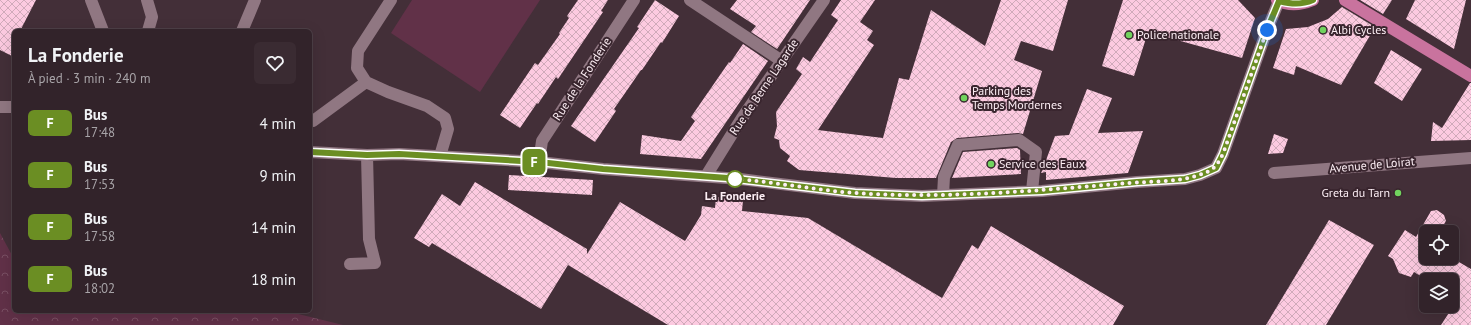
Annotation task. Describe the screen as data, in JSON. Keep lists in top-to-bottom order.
{
  "streets": {
    "street": ["Rue de la Fonderie", "Rue de Berne Lagarde", "Avenue de Loirat"]
  },
  "places": [
    "Albi Cycles",
    "Police nationale",
    "Parking des Temps Mordernes",
    "Service des Eaux",
    "La Fonderie",
    "Greta du Tarn"
  ],
  "lines": ["bus line F"],
  "page": {
    "on_map": "F",
    "heading": ["La Fonderie", "À pied · 3 min · 240 m"],
    "list": [
      {
        "mark": "F",
        "name": "Bus",
        "note": "17:48",
        "value": "4 min"
      },
      {
        "mark": "F",
        "name": "Bus",
        "note": "17:53",
        "value": "9 min"
      },
      {
        "mark": "F",
        "name": "Bus",
        "note": "17:58",
        "value": "14 min"
      },
      {
        "mark": "F",
        "name": "Bus",
        "note": "18:02",
        "value": "18 min"
      }
    ]
  }
}
